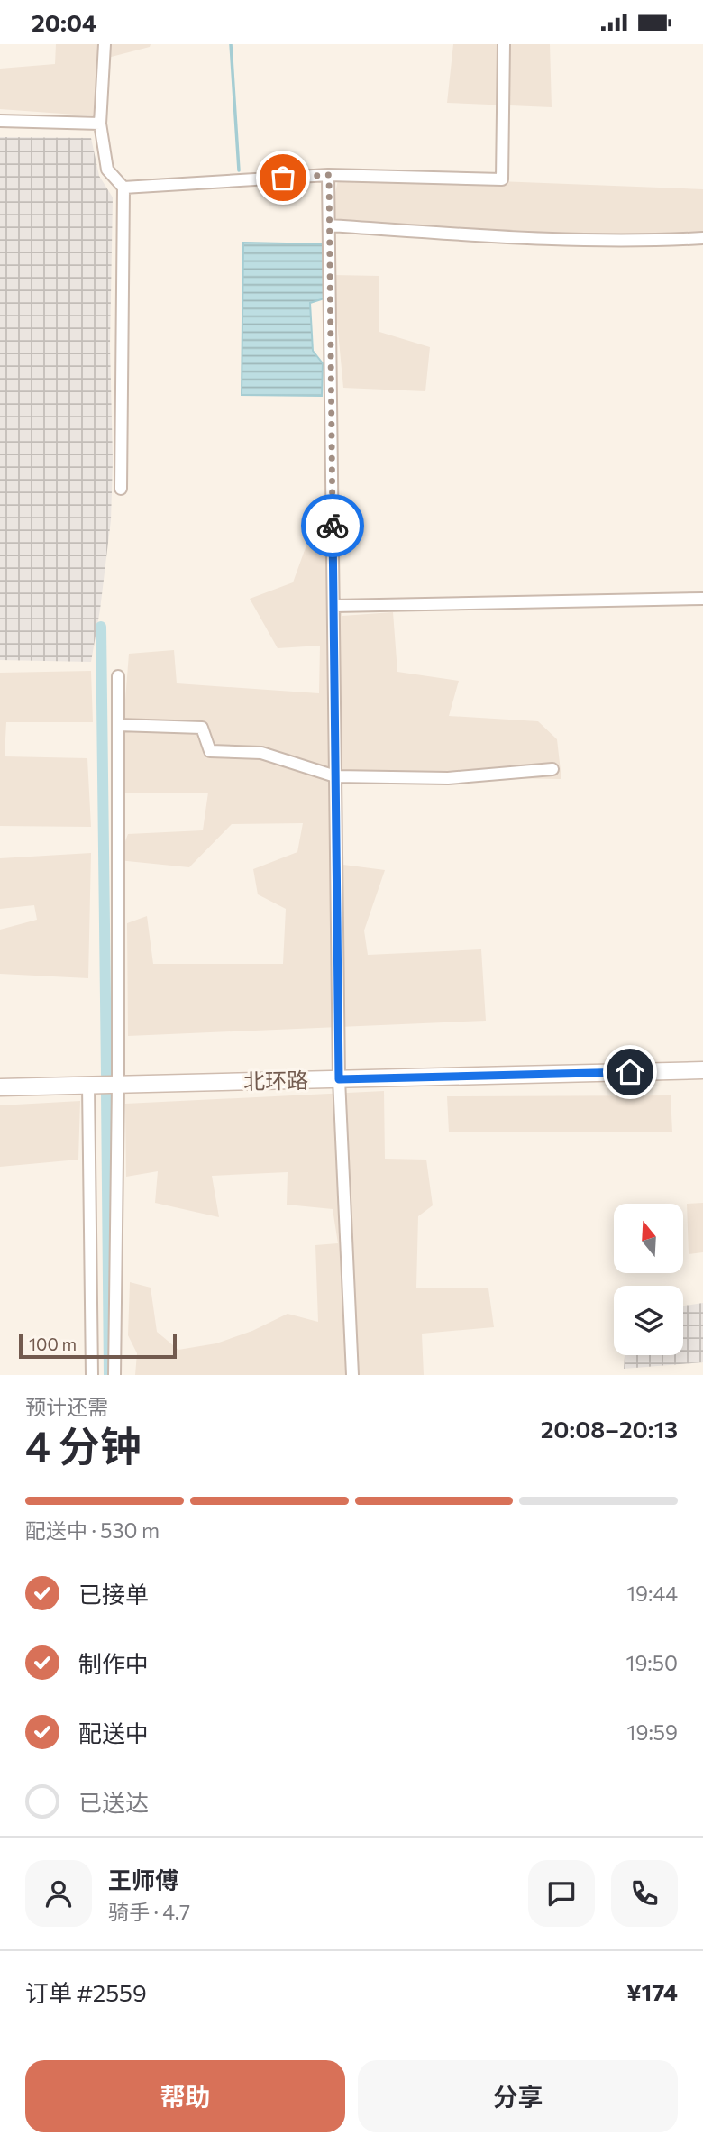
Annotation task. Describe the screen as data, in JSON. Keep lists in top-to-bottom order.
{
  "streets": {
    "main road": ["北环路"]
  },
  "scale_bar": "100 m",
  "north": "top",
  "page": {
    "status": "20:04",
    "scale": "100 m",
    "heading": ["4 分钟", "预计还需", "20:08–20:13"],
    "panel": [
      "王师傅",
      "骑手 · 4.7",
      "订单 #2559",
      "¥174"
    ],
    "bar": "配送中 · 530 m",
    "list": [
      ["已接单", "19:44"],
      ["制作中", "19:50"],
      ["配送中", "19:59"],
      "已送达"
    ],
    "buttons": ["帮助", "分享"]
  }
}
